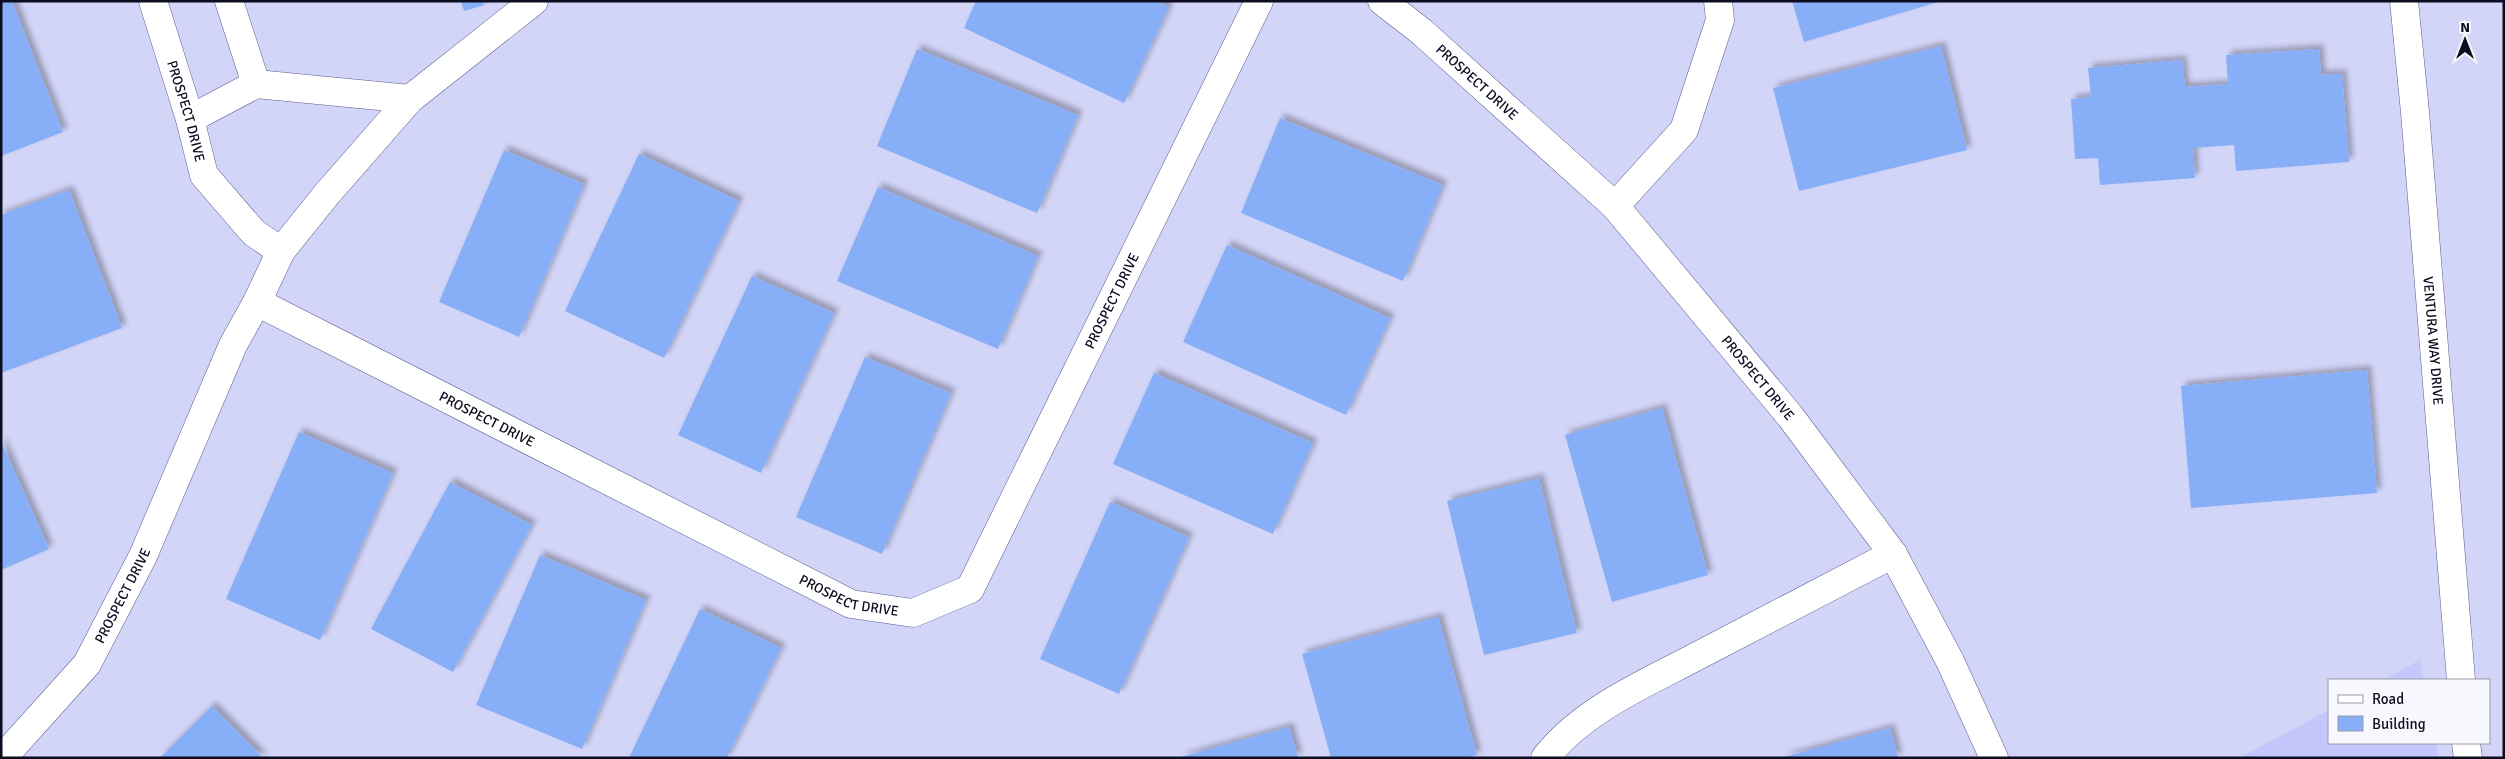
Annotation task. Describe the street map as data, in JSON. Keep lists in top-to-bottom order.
{
  "streets": {
    "street": ["PROSPECT DRIVE", "VENTURA WAY DRIVE"]
  },
  "legend": ["Road", "Building"],
  "north": "top"
}
